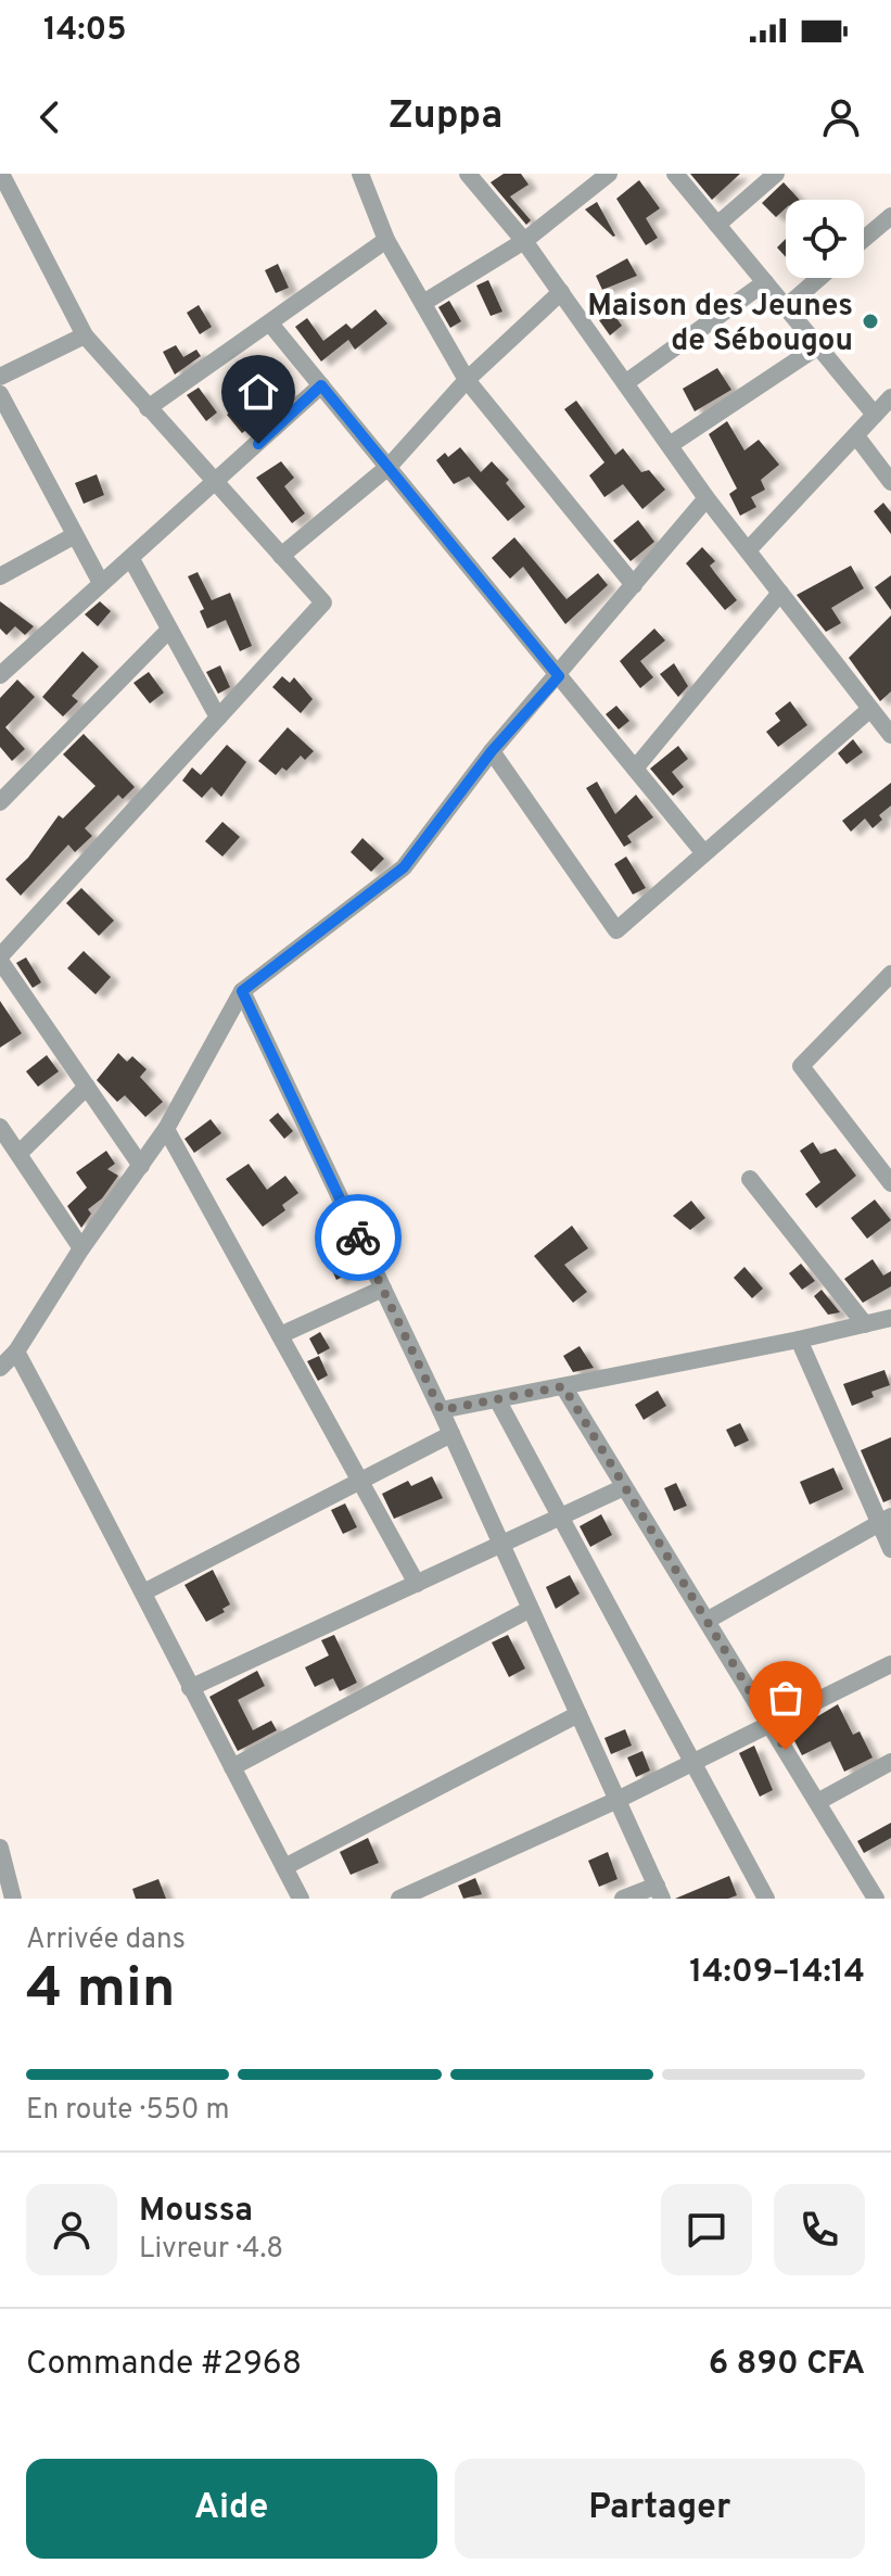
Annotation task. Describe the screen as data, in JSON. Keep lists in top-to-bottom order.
{
  "places": ["Maison des Jeunes de Sébougou"],
  "page": {
    "status": "14:05",
    "header": "Zuppa",
    "heading": ["4 min", "Arrivée dans", "14:09–14:14"],
    "panel": [
      "Moussa",
      "Livreur · 4.8",
      "Commande #2968",
      "6 890 CFA"
    ],
    "bar": "En route · 550 m",
    "buttons": ["Aide", "Partager"]
  }
}
